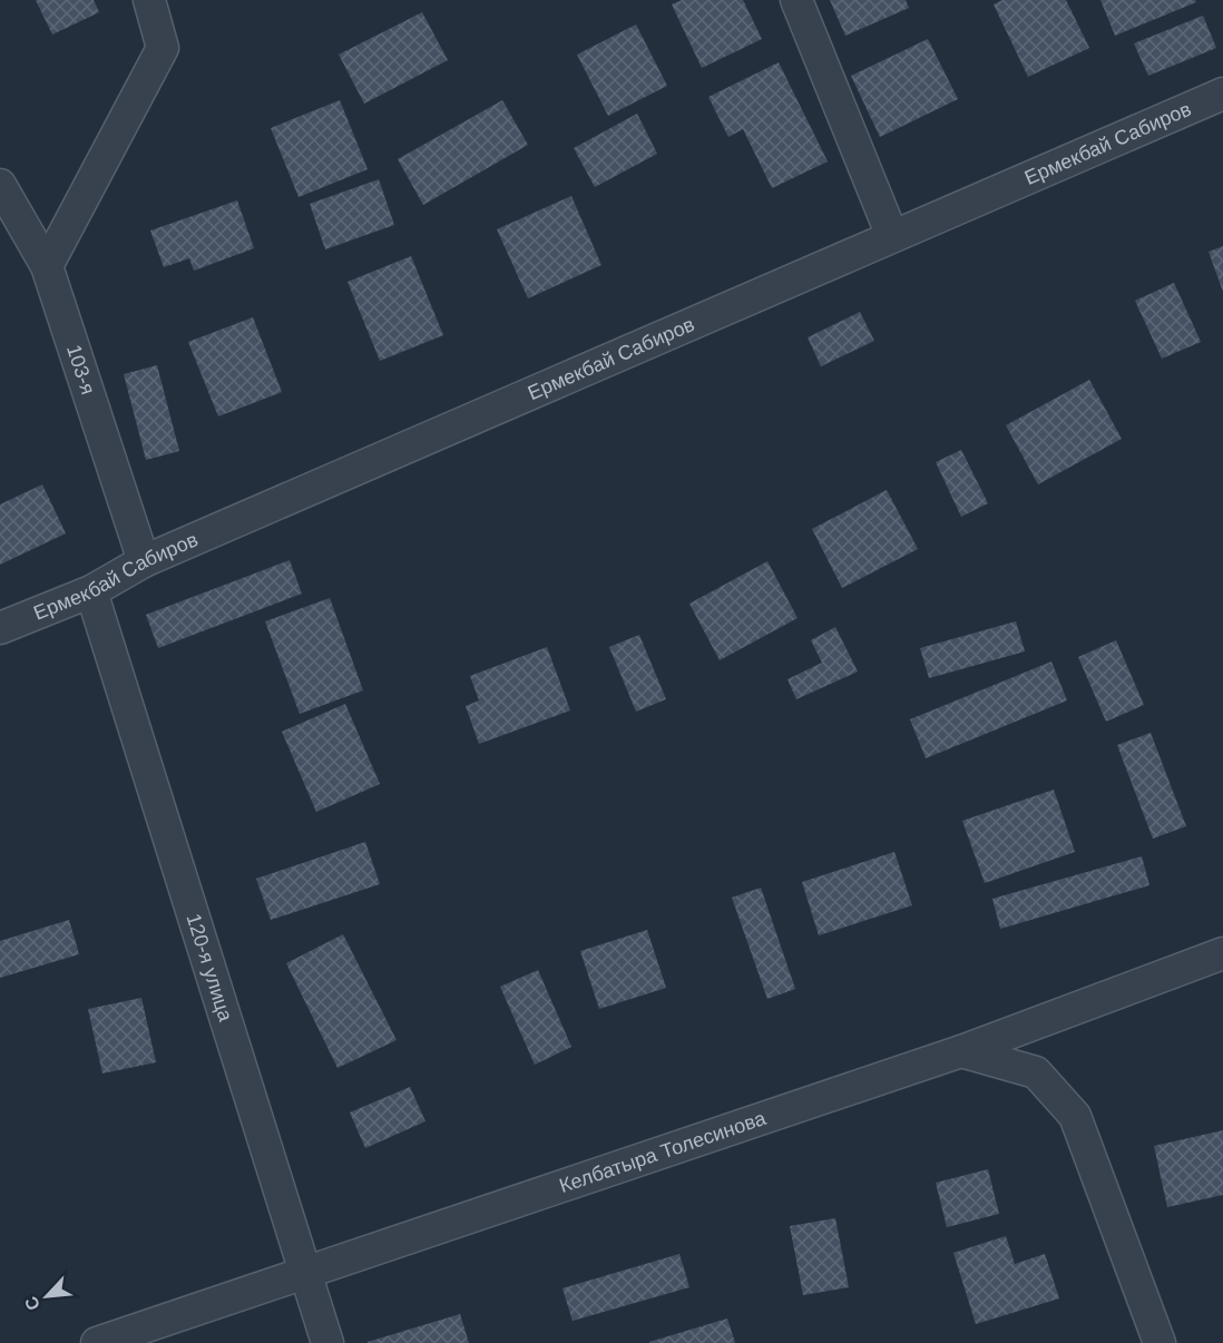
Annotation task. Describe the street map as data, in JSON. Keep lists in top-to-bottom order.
{
  "streets": {
    "street": [
      "Ермекбай Сабиров",
      "103-я",
      "120-я улица",
      "Келбатыра Толесинова"
    ]
  },
  "crossings": [
    ["Ермекбай Сабиров", "103-я"],
    ["Ермекбай Сабиров", "120-я улица"],
    ["120-я улица", "Келбатыра Толесинова"]
  ],
  "north": "bottom left"
}
